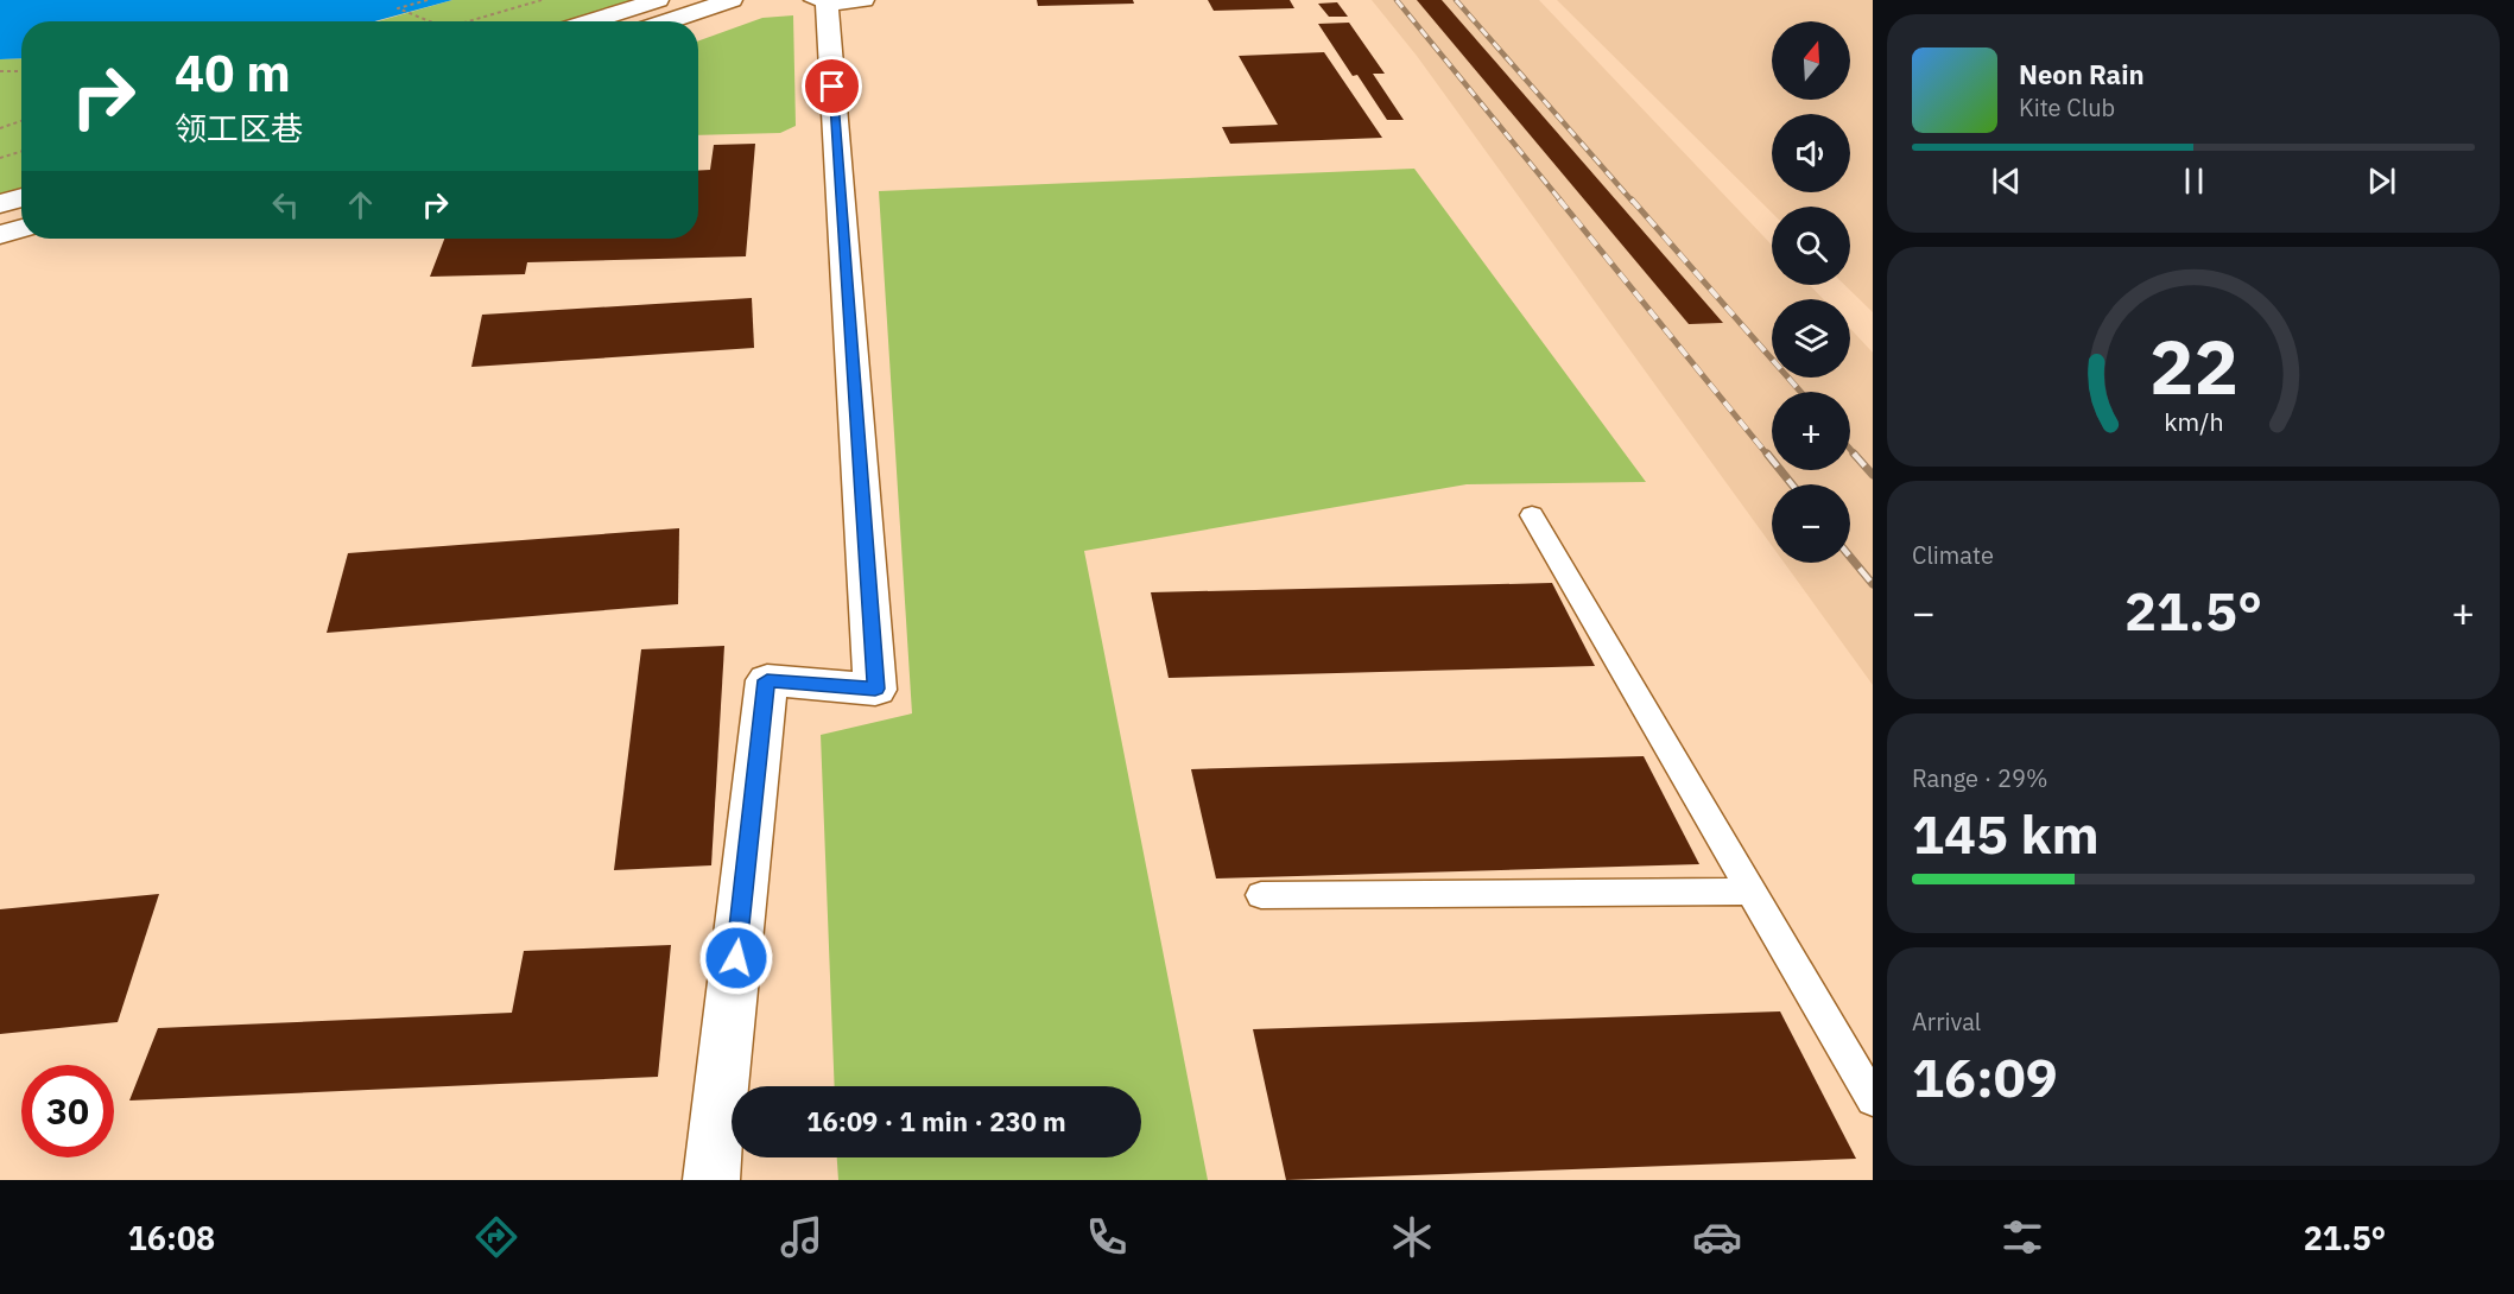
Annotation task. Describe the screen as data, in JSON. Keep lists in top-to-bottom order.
{
  "north": "top",
  "page": {
    "map_buttons": ["+", "−"],
    "turn": ["40 m", "领工区巷"],
    "song": ["Neon Rain", "Kite Club"],
    "tile": [
      "Climate",
      ["Range · 29%", "145 km"],
      ["Arrival", "16:09"]
    ],
    "heat": ["−", "21.5°", "+"],
    "limit": "30",
    "trip": "16:09 · 1 min · 230 m",
    "tabs": ["16:08", "21.5°"],
    "gauge": ["22", "km/h"]
  }
}
